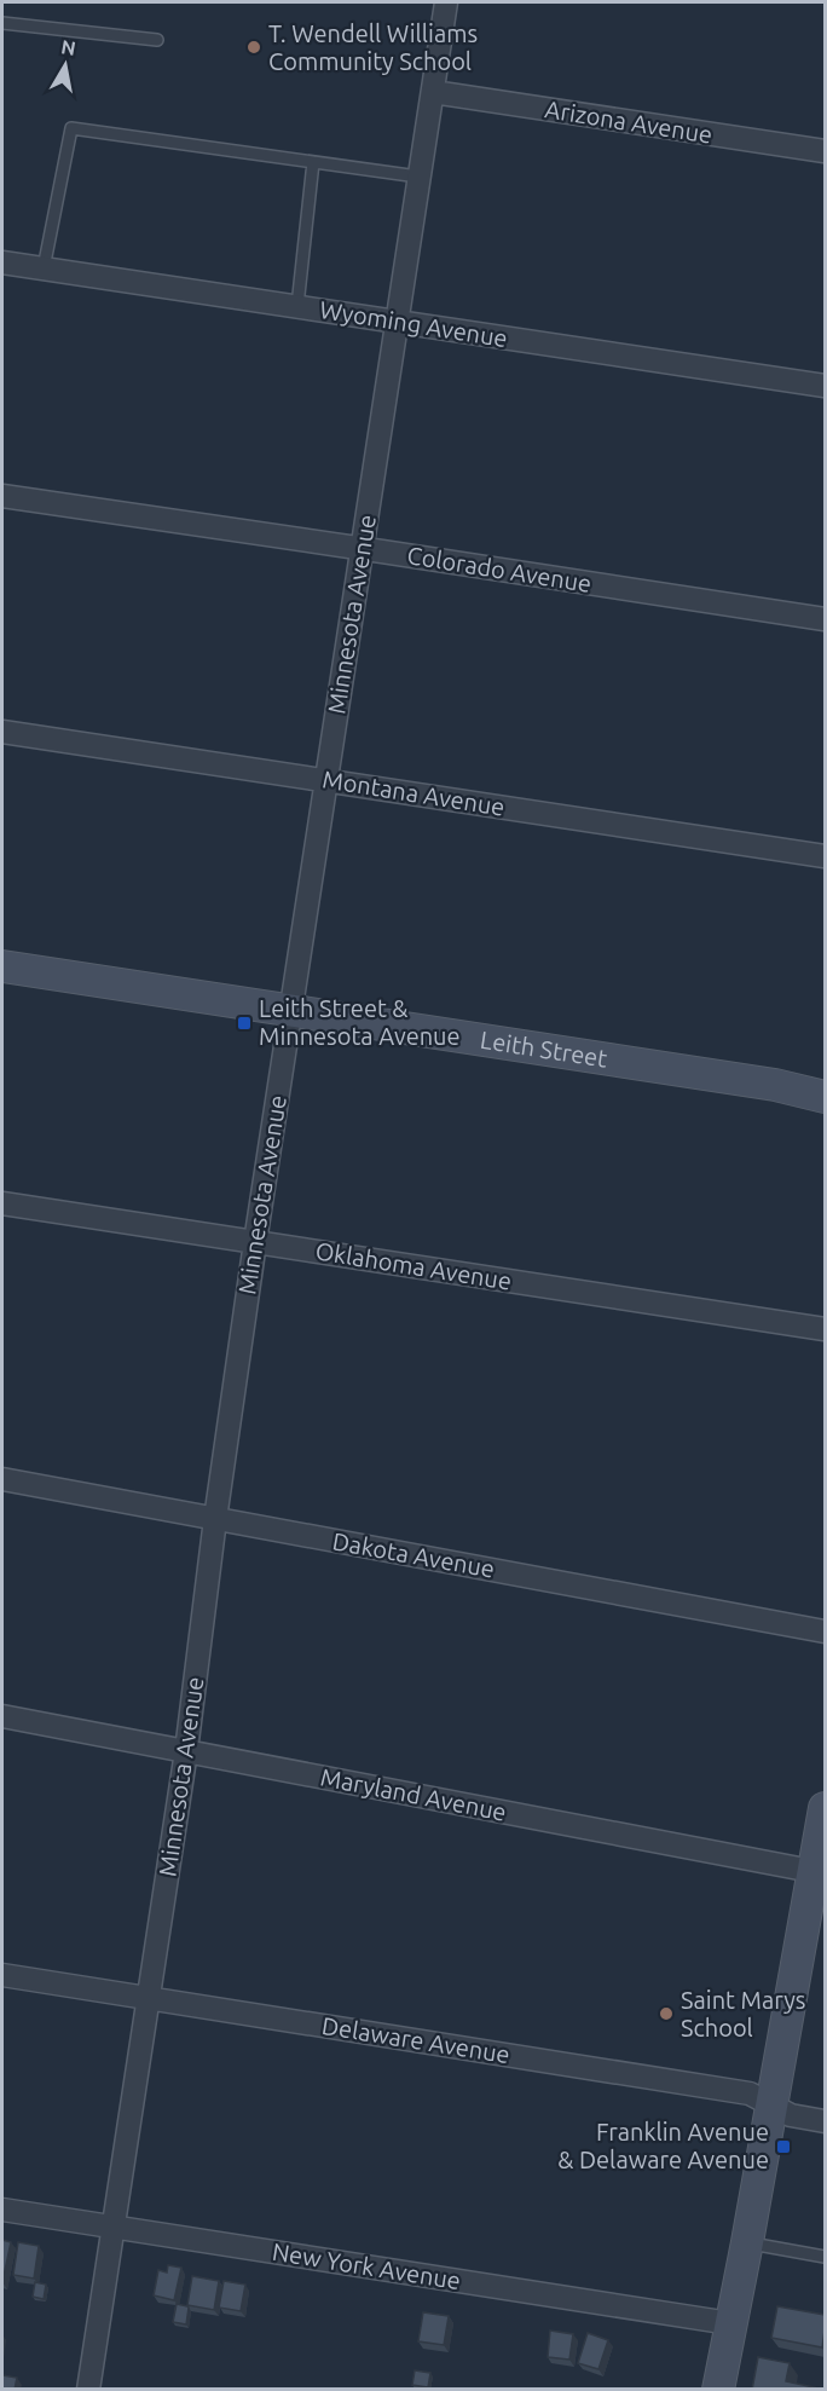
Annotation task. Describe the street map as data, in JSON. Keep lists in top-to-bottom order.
{
  "streets": {
    "street": [
      "Arizona Avenue",
      "Wyoming Avenue",
      "Colorado Avenue",
      "Minnesota Avenue",
      "Montana Avenue",
      "Leith Street",
      "Oklahoma Avenue",
      "Dakota Avenue",
      "Maryland Avenue",
      "Delaware Avenue",
      "New York Avenue"
    ]
  },
  "crossings": [
    ["Arizona Avenue", "Minnesota Avenue"],
    ["Wyoming Avenue", "Minnesota Avenue"],
    ["Colorado Avenue", "Minnesota Avenue"],
    ["Minnesota Avenue", "Montana Avenue"],
    ["Minnesota Avenue", "Leith Street"],
    ["Minnesota Avenue", "Oklahoma Avenue"],
    ["Minnesota Avenue", "Dakota Avenue"],
    ["Minnesota Avenue", "Maryland Avenue"],
    ["Minnesota Avenue", "Delaware Avenue"],
    ["Minnesota Avenue", "New York Avenue"]
  ],
  "places": {
    "other": ["T. Wendell Williams Community School", "Saint Marys School"],
    "transit": ["Leith Street & Minnesota Avenue", "Franklin Avenue & Delaware Avenue"]
  },
  "north": "top"
}
